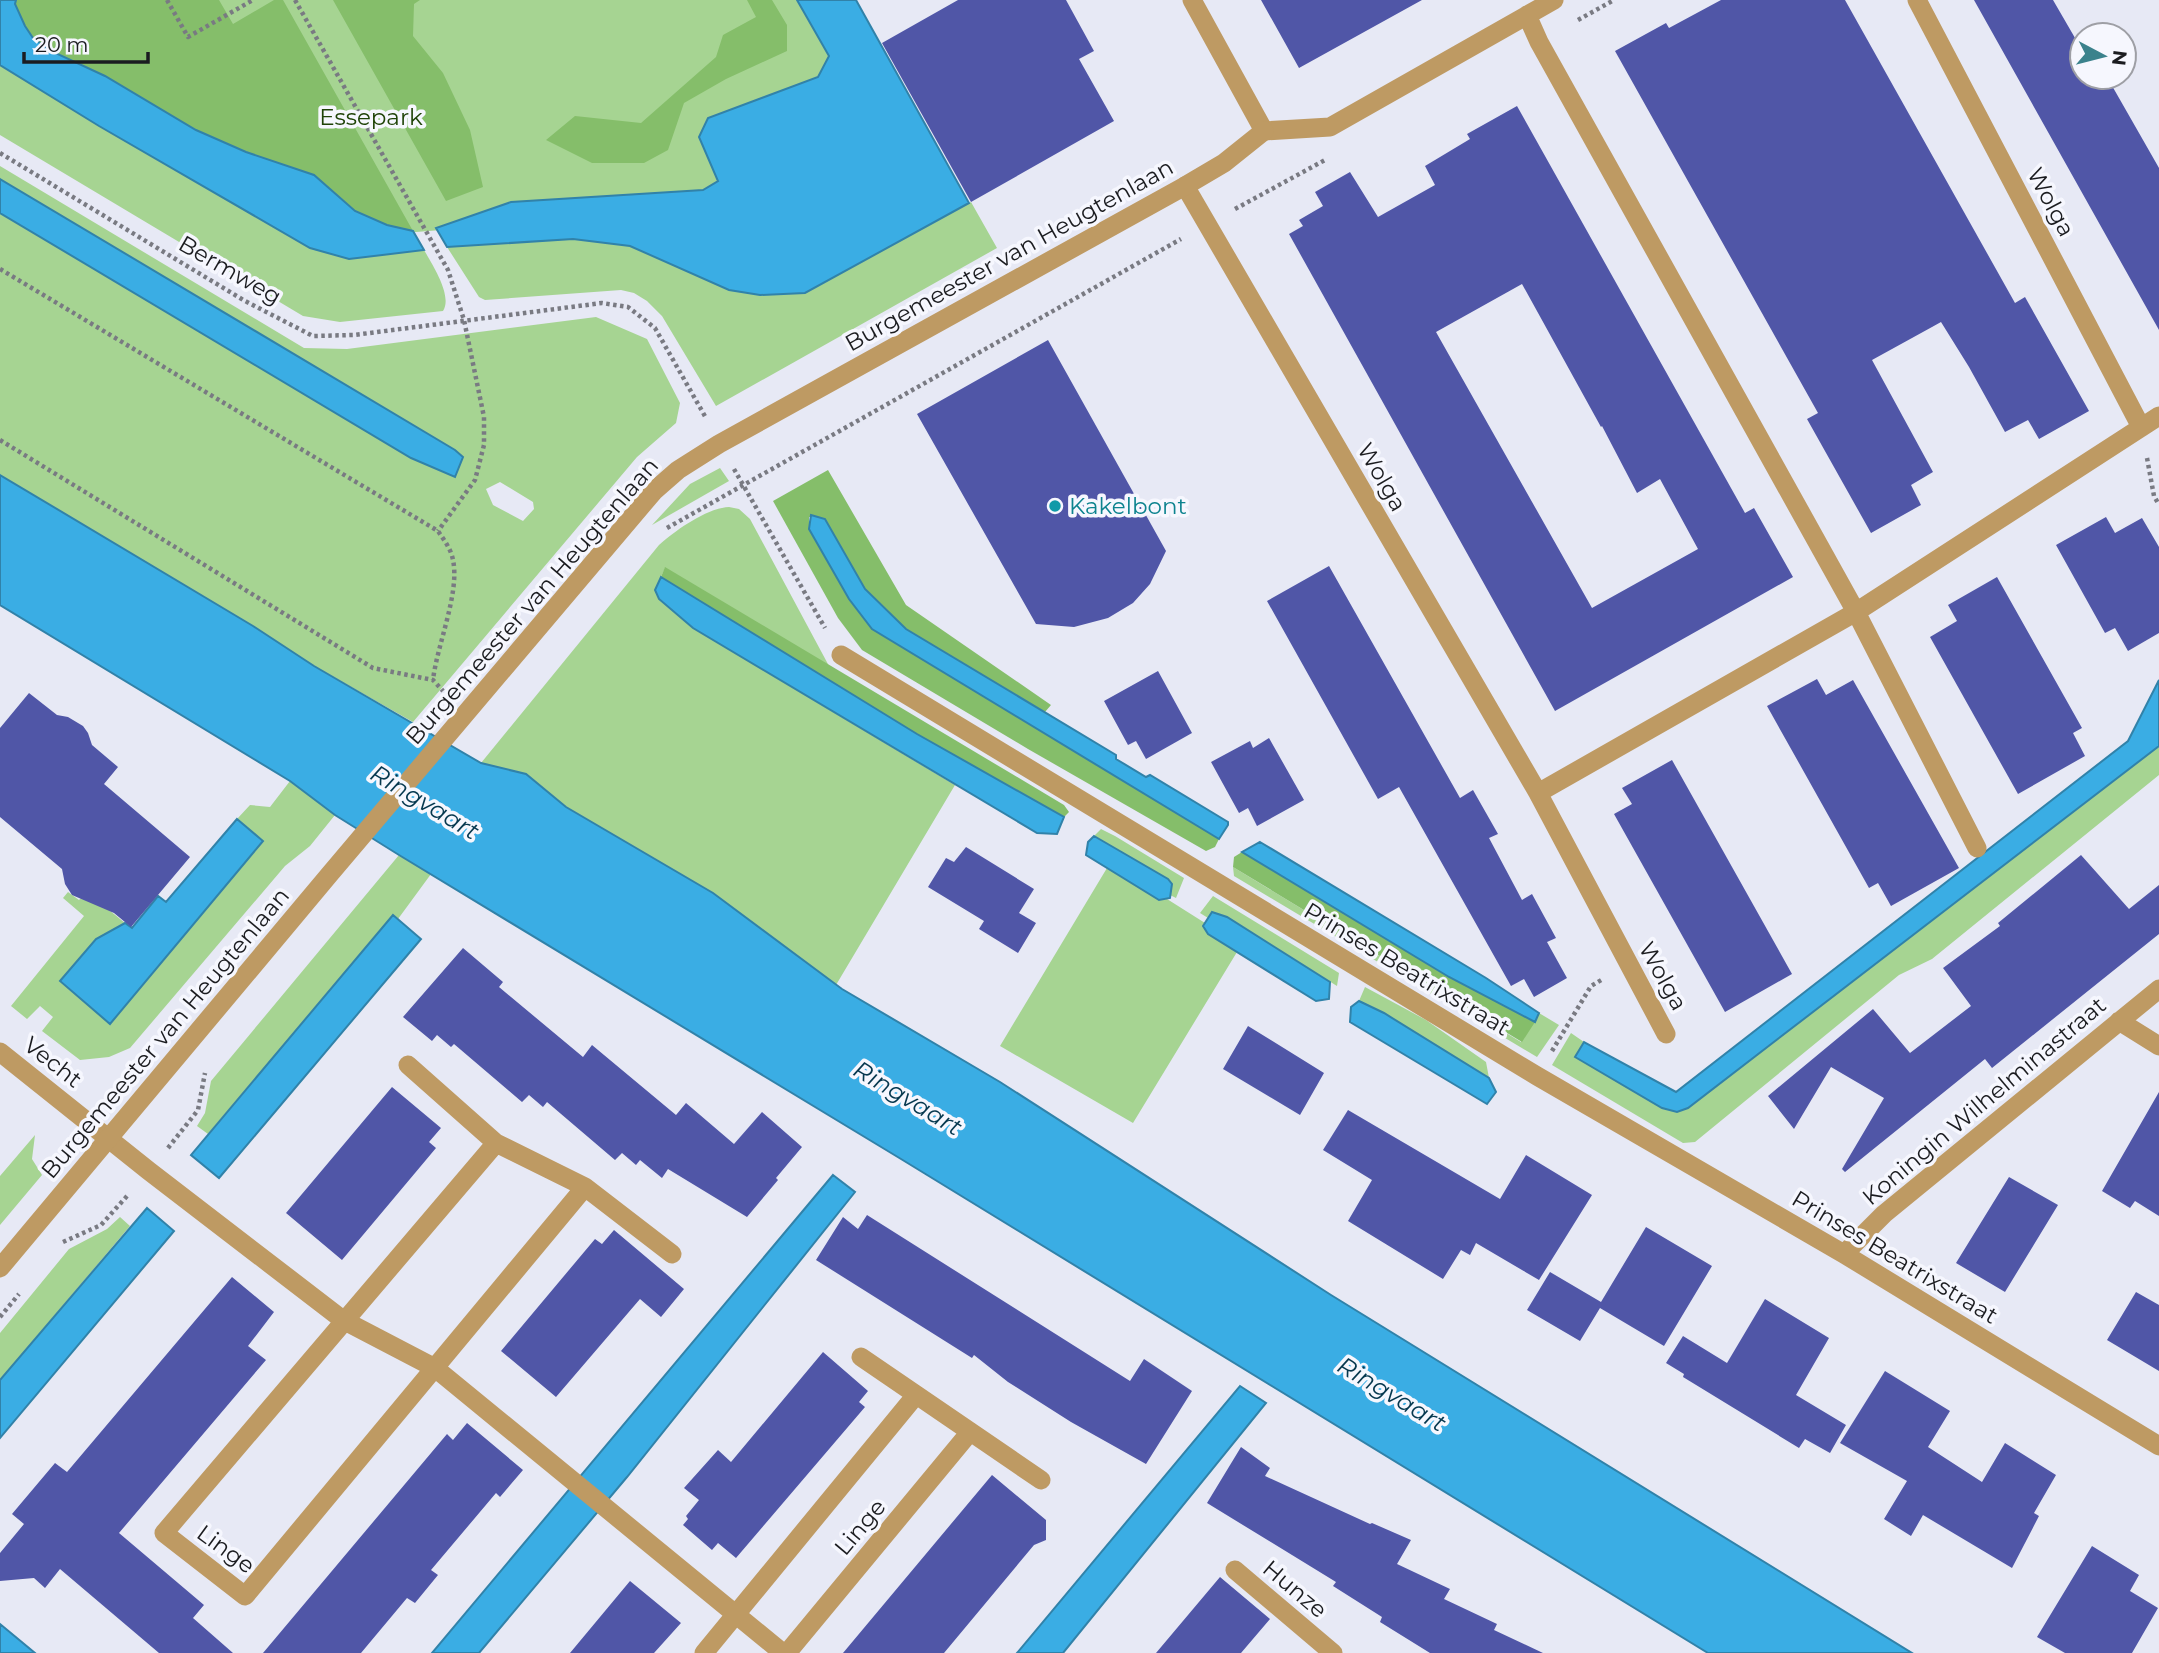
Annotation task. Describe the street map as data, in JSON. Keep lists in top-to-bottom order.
{
  "streets": {
    "street": [
      "Wolga",
      "Burgemeester van Heugtenlaan",
      "Prinses Beatrixstraat",
      "Vecht",
      "Koningin Wilhelminastraat",
      "Linge",
      "Hunze"
    ],
    "path": ["Bermweg"]
  },
  "crossings": [
    ["Wolga", "Burgemeester van Heugtenlaan"],
    ["Burgemeester van Heugtenlaan", "Vecht"],
    ["Burgemeester van Heugtenlaan", "Linge"],
    ["Prinses Beatrixstraat", "Koningin Wilhelminastraat"],
    ["Vecht", "Linge"]
  ],
  "water": ["Ringvaart"],
  "parks": ["Essepark"],
  "places": ["Kakelbont"],
  "scale_bar": "20 m",
  "north": "right"
}
